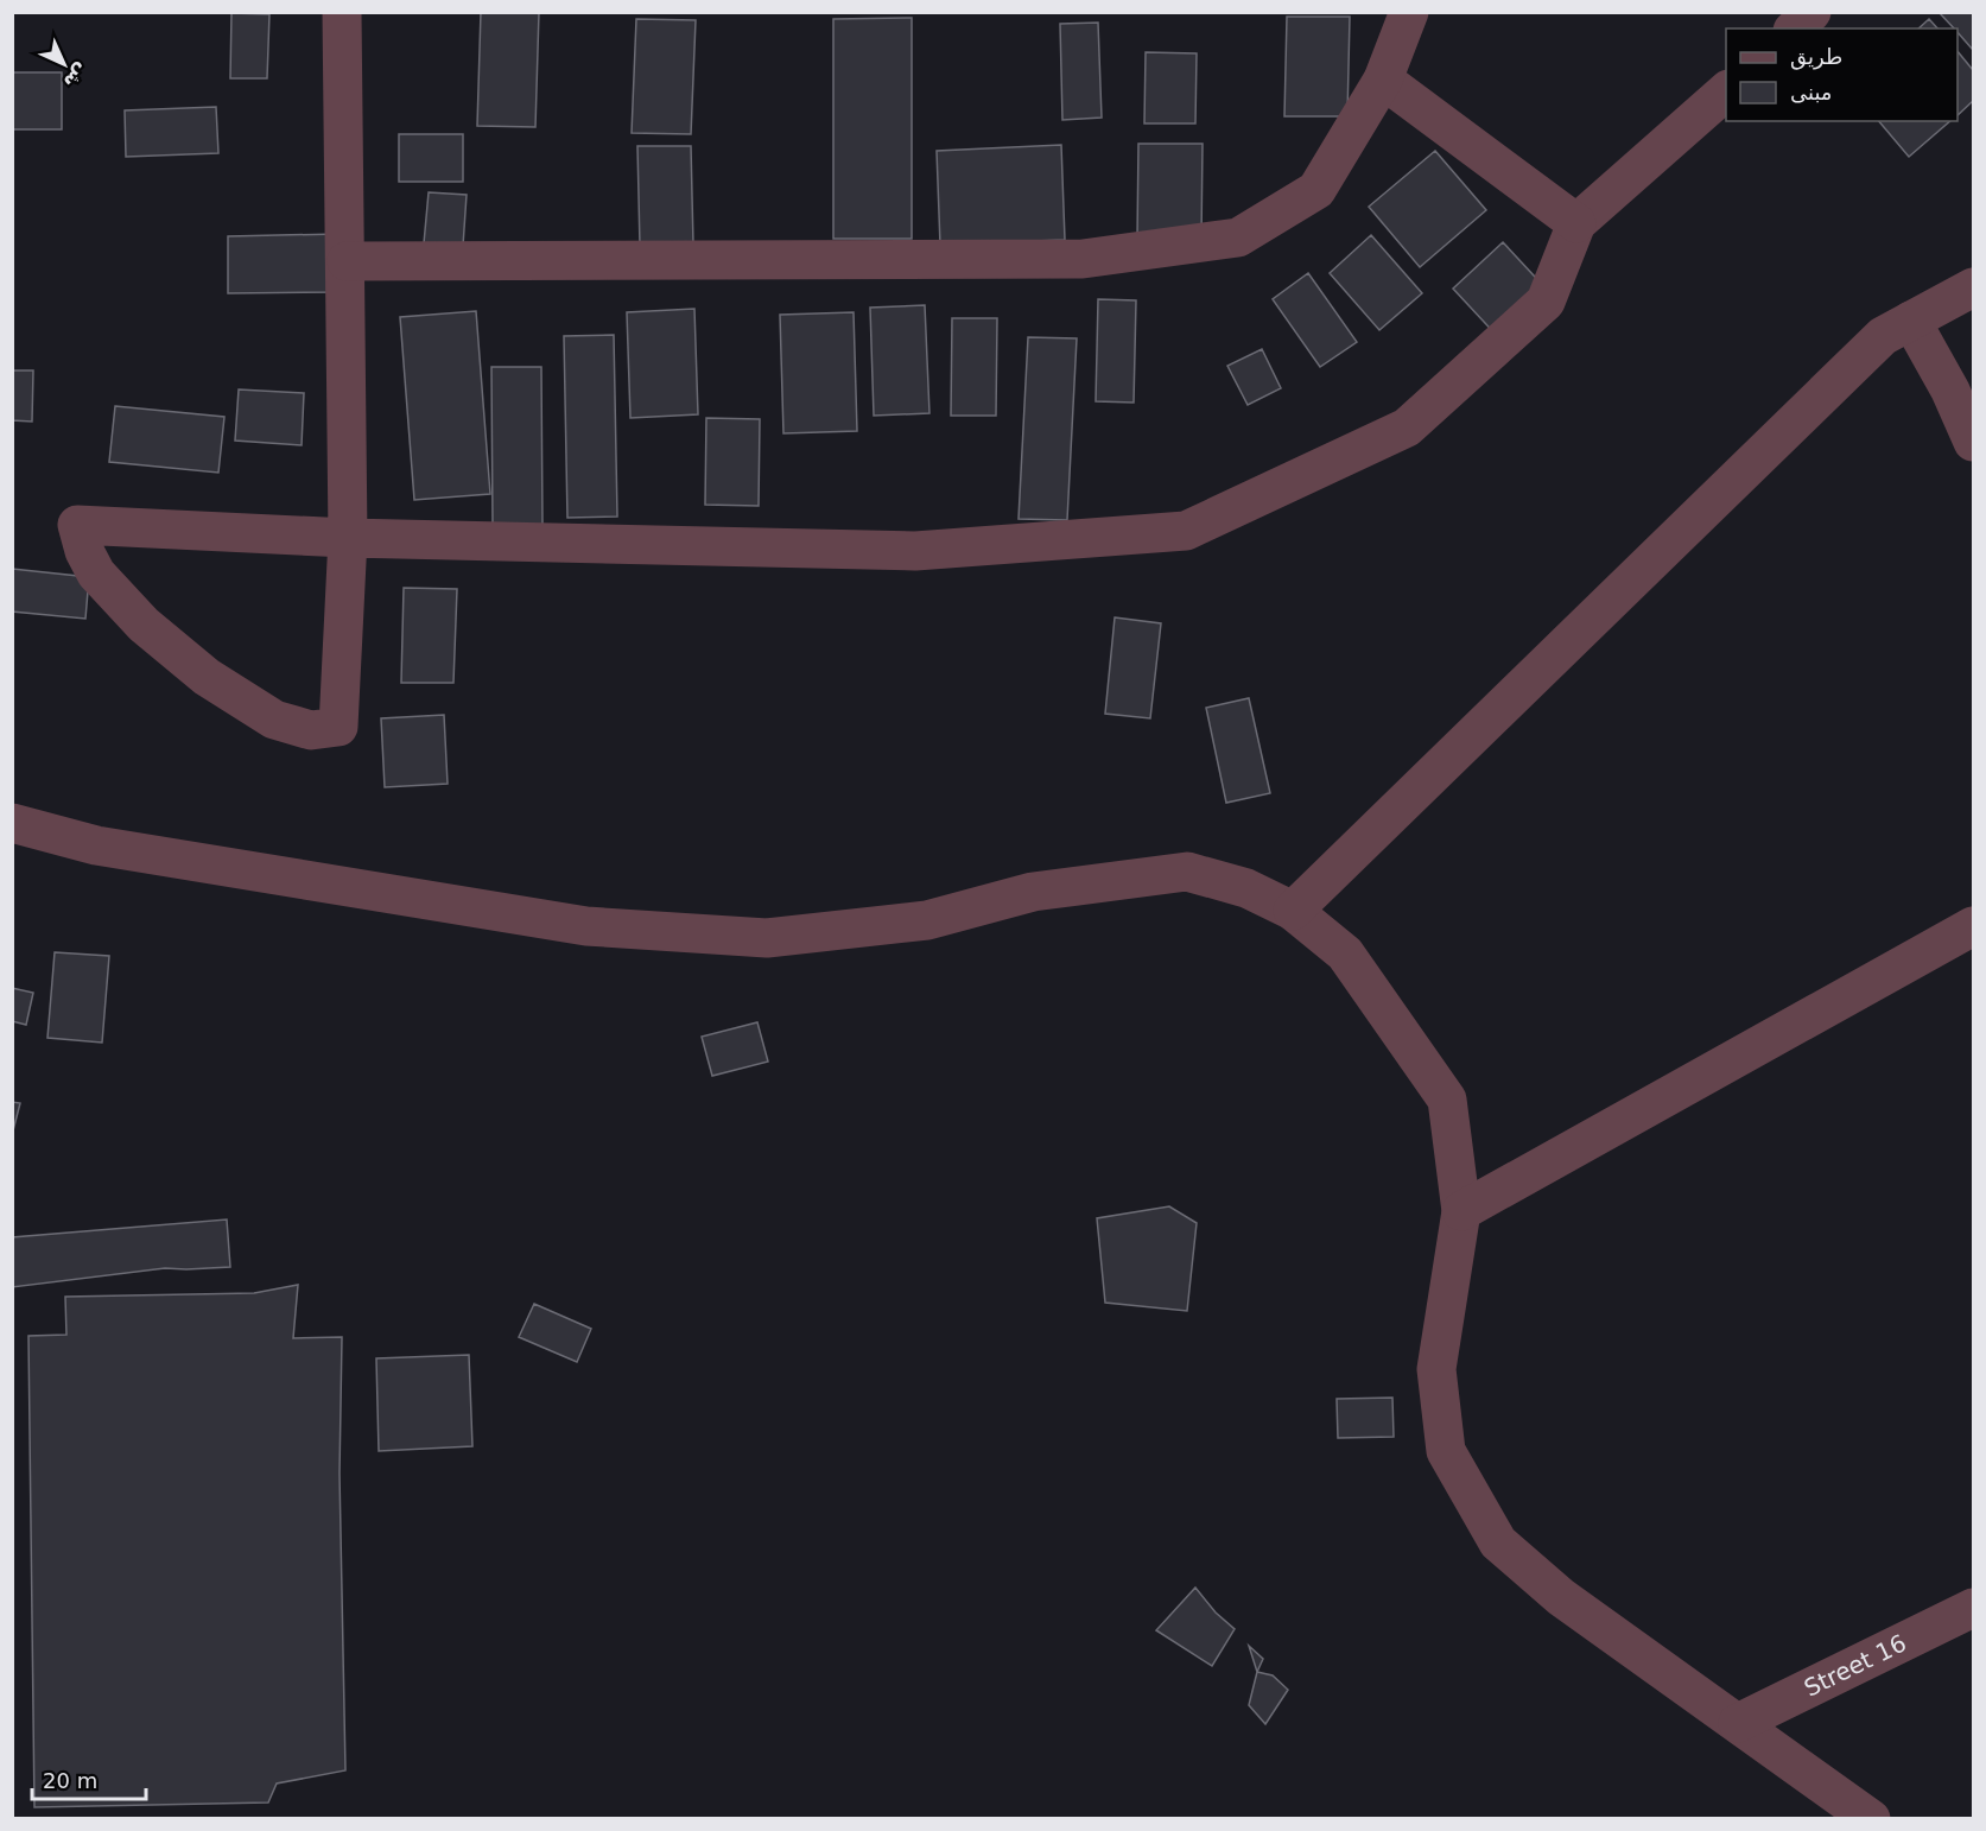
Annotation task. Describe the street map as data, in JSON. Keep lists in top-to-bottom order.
{
  "streets": {
    "street": ["Street 16"]
  },
  "legend": ["طريق", "مبنى"],
  "scale_bar": "20 m",
  "north": "bottom right"
}
